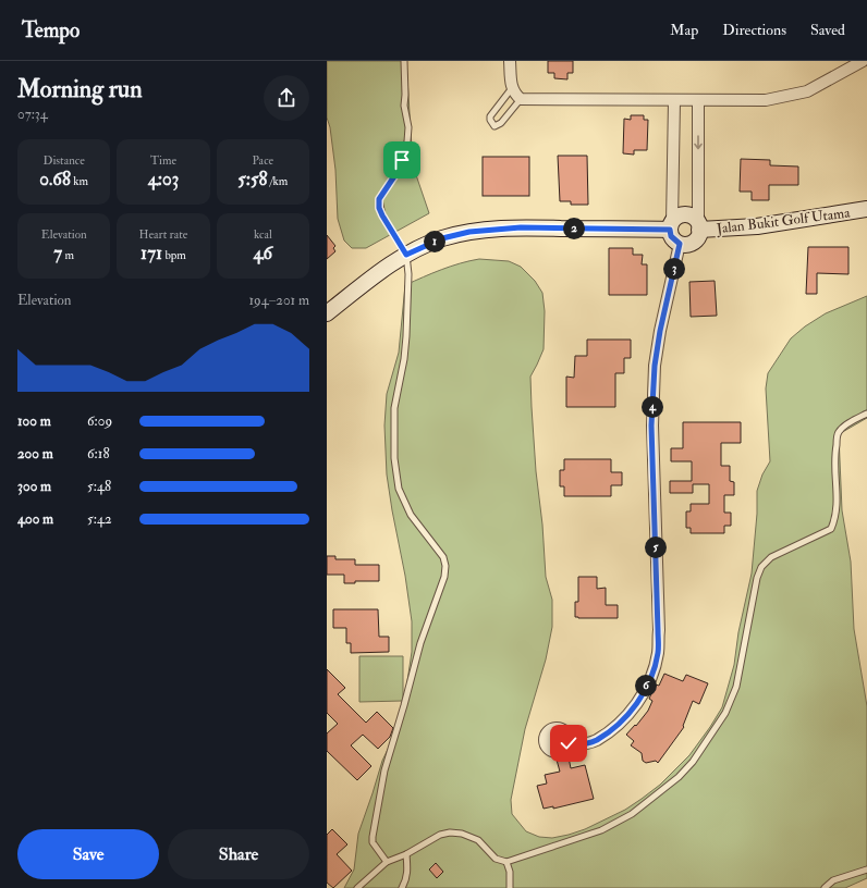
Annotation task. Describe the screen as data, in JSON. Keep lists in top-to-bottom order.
{
  "streets": {
    "street": ["Jalan Bukit Golf Utama"]
  },
  "page": {
    "header": "Tempo",
    "nav": ["Map", "Directions", "Saved"],
    "heading": ["Morning run", "07:34"],
    "stats": [
      ["Distance", "0.68 km"],
      ["Time", "4:03"],
      ["Pace", "5:58 /km"],
      ["Elevation", "7 m"],
      ["Heart rate", "171 bpm"],
      ["kcal", "46"]
    ],
    "pins": [
      "2",
      "1",
      "3",
      "4",
      "5",
      "6"
    ],
    "chart": ["Elevation", "194–201 m"],
    "list": [
      {
        "name": "100 m",
        "note": "6:09"
      },
      {
        "name": "200 m",
        "note": "6:18"
      },
      {
        "name": "300 m",
        "note": "5:48"
      },
      {
        "name": "400 m",
        "note": "5:42"
      }
    ],
    "buttons": ["Save", "Share"]
  }
}
